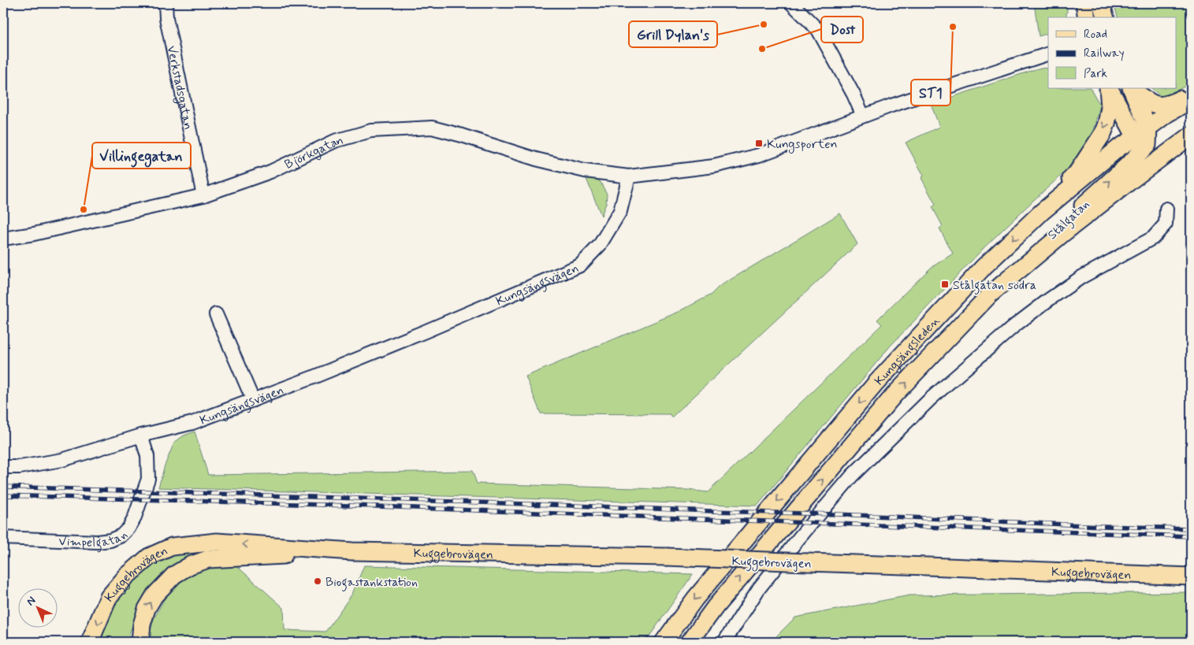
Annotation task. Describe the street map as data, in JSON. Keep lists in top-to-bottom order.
{
  "streets": {
    "main road": ["Stålgatan", "Kungsängsleden", "Kuggebrovägen"],
    "street": [
      "Verkstadsgatan",
      "Björkgatan",
      "Kungsängsvägen",
      "Vimpelgatan"
    ]
  },
  "crossings": [
    ["Verkstadsgatan", "Björkgatan"],
    ["Björkgatan", "Kungsängsvägen"],
    ["Stålgatan", "Kungsängsleden"],
    ["Kungsängsvägen", "Vimpelgatan"]
  ],
  "places": {
    "other": [
      "Grill Dylan's",
      "ST1",
      "Dost",
      "Villingegatan",
      "Biogastankstation"
    ],
    "transit": ["Kungsporten", "Stålgatan södra"]
  },
  "legend": ["Road", "Railway", "Park"],
  "north": "top left"
}
